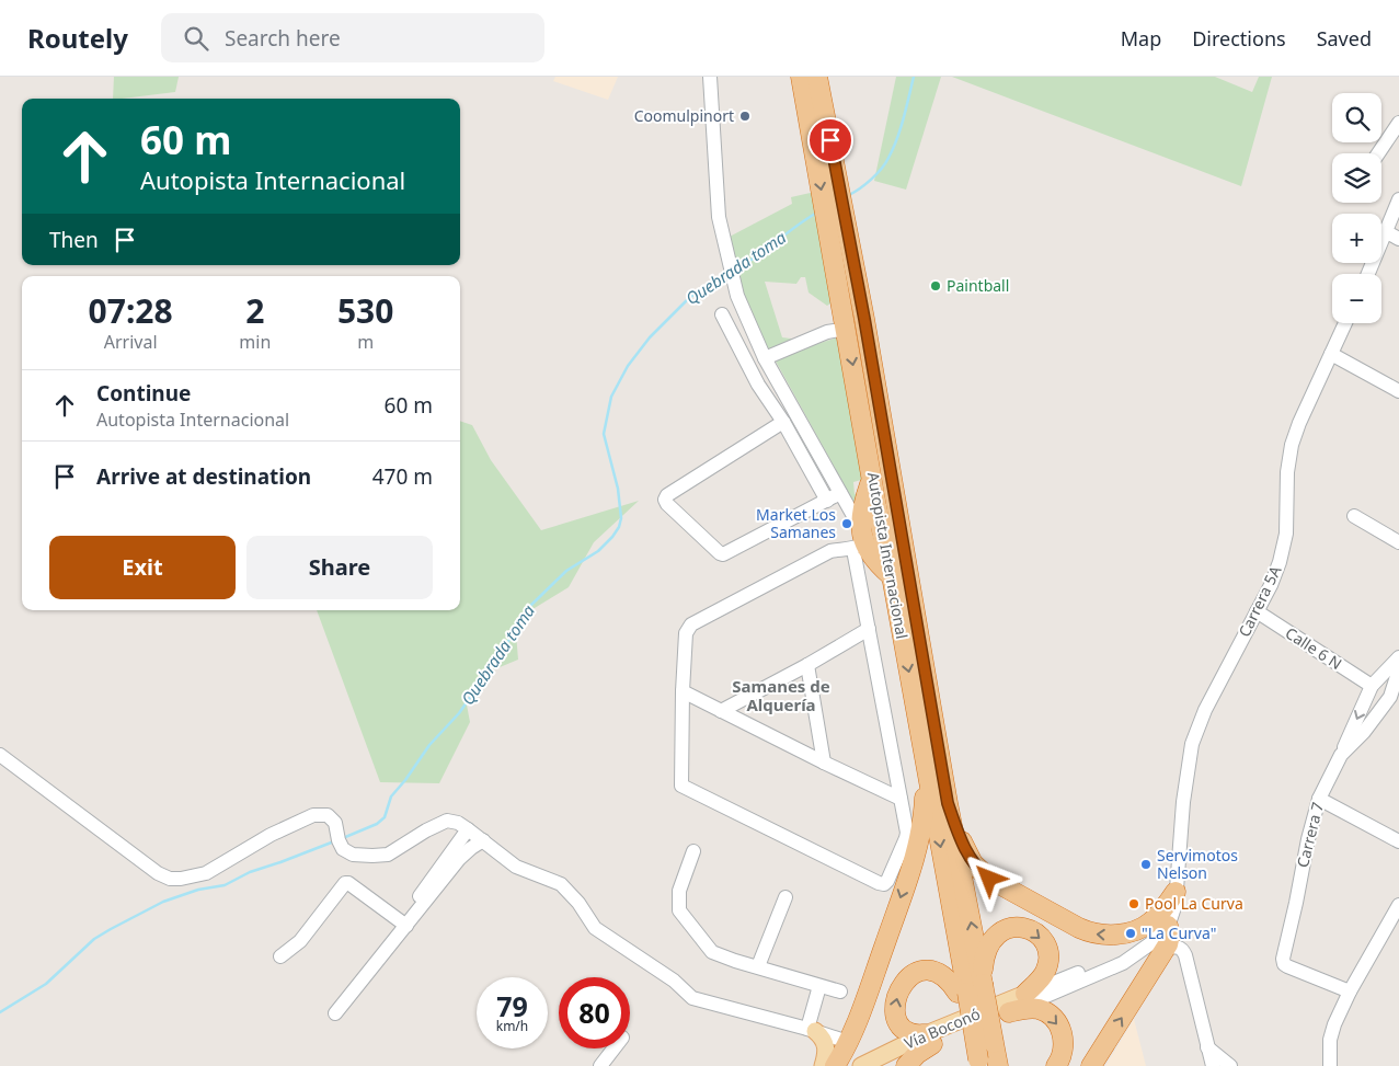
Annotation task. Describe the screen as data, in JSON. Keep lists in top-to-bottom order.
{
  "streets": {
    "highway": ["Autopista Internacional"],
    "main road": ["Vía Boconó"],
    "street": ["Carrera 5A", "Calle 6 N", "Carrera 7"]
  },
  "crossings": [
    ["Carrera 5A", "Calle 6 N"],
    ["Carrera 5A", "Vía Boconó"]
  ],
  "districts": ["Samanes de Alquería"],
  "water": ["Quebrada toma"],
  "places": [
    "Coomulpinort",
    "Paintball",
    "Market Los Samanes",
    "Servimotos Nelson",
    "Pool La Curva",
    "\"La Curva\""
  ],
  "page": {
    "header": "Routely",
    "search": "Search here",
    "nav": ["Map", "Directions", "Saved"],
    "map_buttons": ["+", "−"],
    "turn": ["60 m", "Autopista Internacional"],
    "then": "Then",
    "eta": [
      "07:28",
      "Arrival",
      "2",
      "min",
      "530",
      "m"
    ],
    "list": [
      {
        "name": "Continue",
        "note": "Autopista Internacional",
        "value": "60 m"
      },
      {
        "name": "Arrive at destination",
        "value": "470 m"
      }
    ],
    "buttons": ["Exit", "Share"],
    "speed": "79 km/h",
    "limit": "80"
  }
}
